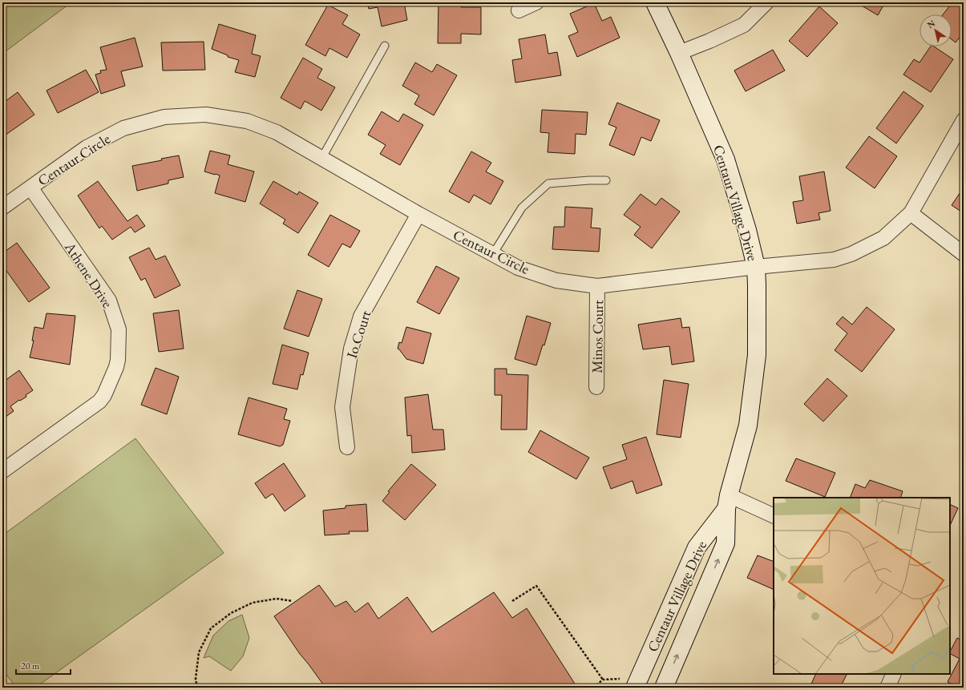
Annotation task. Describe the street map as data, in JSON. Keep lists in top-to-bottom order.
{
  "streets": {
    "street": [
      "Centaur Circle",
      "Centaur Village Drive",
      "Athene Drive",
      "Io Court",
      "Minos Court"
    ]
  },
  "crossings": [
    ["Centaur Circle", "Centaur Village Drive"],
    ["Centaur Circle", "Athene Drive"],
    ["Centaur Circle", "Io Court"],
    ["Centaur Circle", "Minos Court"]
  ],
  "scale_bar": "20 m",
  "north": "top left"
}
